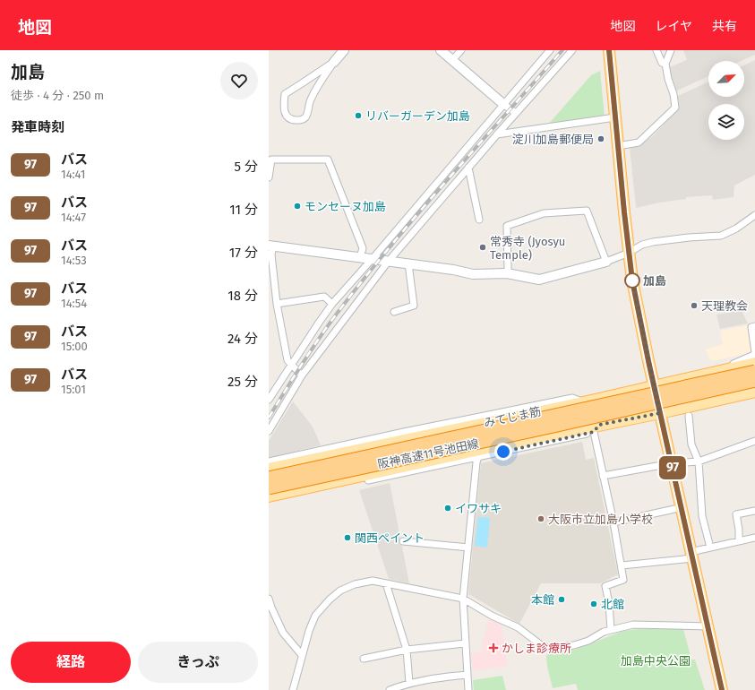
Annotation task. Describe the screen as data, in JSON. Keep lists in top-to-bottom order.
{
  "streets": {
    "highway": ["阪神高速11号池田線"],
    "main road": ["みてじま筋"]
  },
  "parks": ["加島中央公園"],
  "places": {
    "other": [
      "リバーガーデン加島",
      "淀川加島郵便局",
      "モンセーヌ加島",
      "常秀寺 (Jyosyu Temple)",
      "加島",
      "天理教会",
      "イワサキ",
      "大阪市立加島小学校",
      "関西ペイント",
      "本館",
      "北館"
    ],
    "health": ["かしま診療所"]
  },
  "lines": ["bus line 97"],
  "north": "top right",
  "page": {
    "header": "地図",
    "nav": ["地図", "レイヤ", "共有"],
    "heading": [
      ["加島", "徒歩 · 4 分 · 250 m"],
      "発車時刻"
    ],
    "on_map": "97",
    "list": [
      {
        "mark": "97",
        "name": "バス",
        "note": "14:41",
        "value": "5 分"
      },
      {
        "mark": "97",
        "name": "バス",
        "note": "14:47",
        "value": "11 分"
      },
      {
        "mark": "97",
        "name": "バス",
        "note": "14:53",
        "value": "17 分"
      },
      {
        "mark": "97",
        "name": "バス",
        "note": "14:54",
        "value": "18 分"
      },
      {
        "mark": "97",
        "name": "バス",
        "note": "15:00",
        "value": "24 分"
      },
      {
        "mark": "97",
        "name": "バス",
        "note": "15:01",
        "value": "25 分"
      }
    ],
    "buttons": ["経路", "きっぷ"]
  }
}
